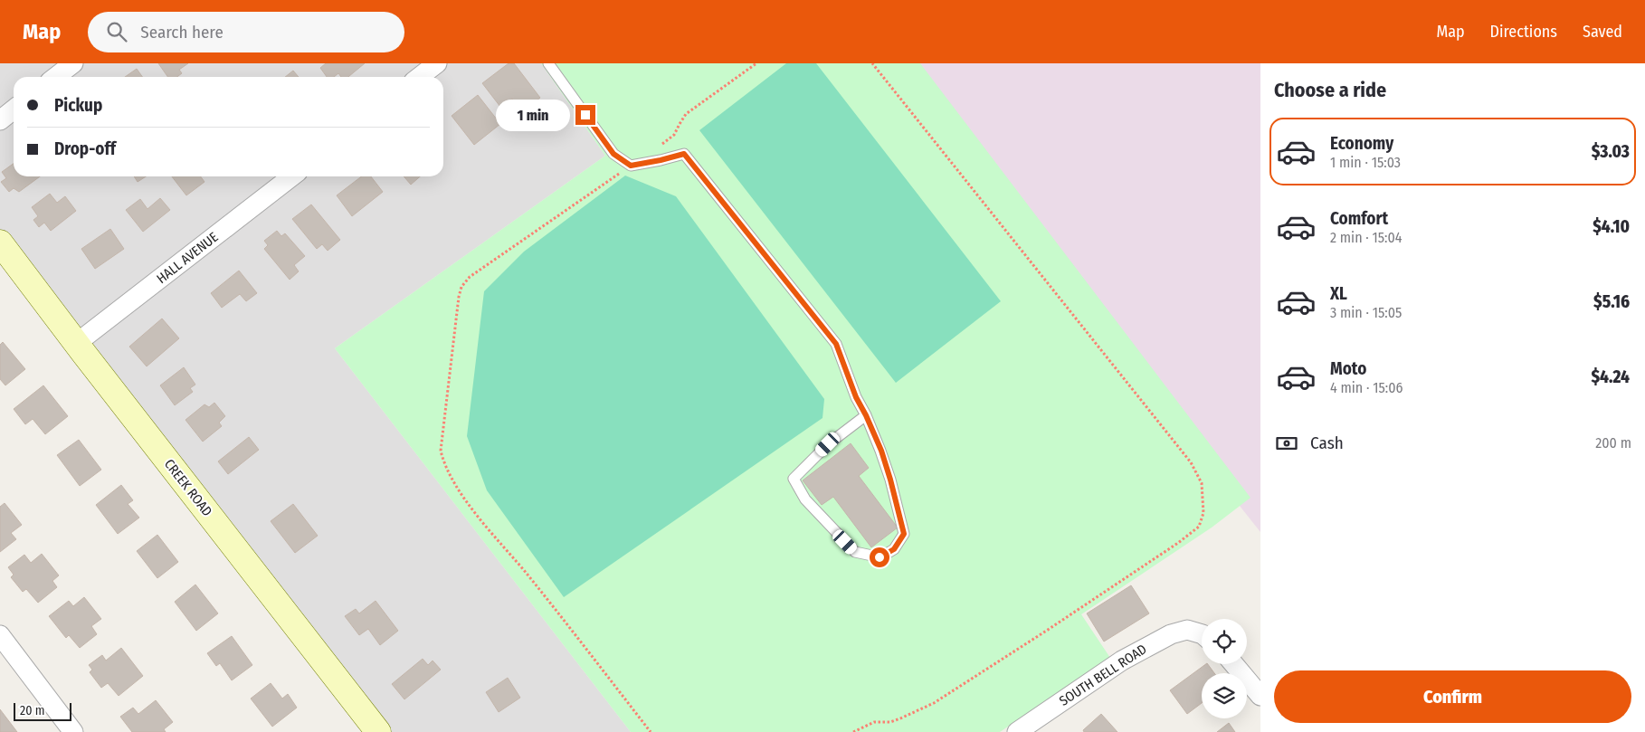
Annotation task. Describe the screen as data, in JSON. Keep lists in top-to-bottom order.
{
  "streets": {
    "main road": ["CREEK ROAD"],
    "street": ["HALL AVENUE", "SOUTH BELL ROAD"]
  },
  "crossings": [
    ["HALL AVENUE", "CREEK ROAD"]
  ],
  "scale_bar": "20 m",
  "page": {
    "header": "Map",
    "search": "Search here",
    "nav": ["Map", "Directions", "Saved"],
    "heading": "Choose a ride",
    "banner": ["Pickup", "Drop-off"],
    "bubble": "1 min",
    "list": [
      {
        "name": "Economy",
        "note": "1 min · 15:03",
        "value": "$3.03"
      },
      {
        "name": "Comfort",
        "note": "2 min · 15:04",
        "value": "$4.10"
      },
      {
        "name": "XL",
        "note": "3 min · 15:05",
        "value": "$5.16"
      },
      {
        "name": "Moto",
        "note": "4 min · 15:06",
        "value": "$4.24"
      }
    ],
    "pay": ["Cash", "200 m"],
    "buttons": "Confirm",
    "scale": "20 m"
  }
}
